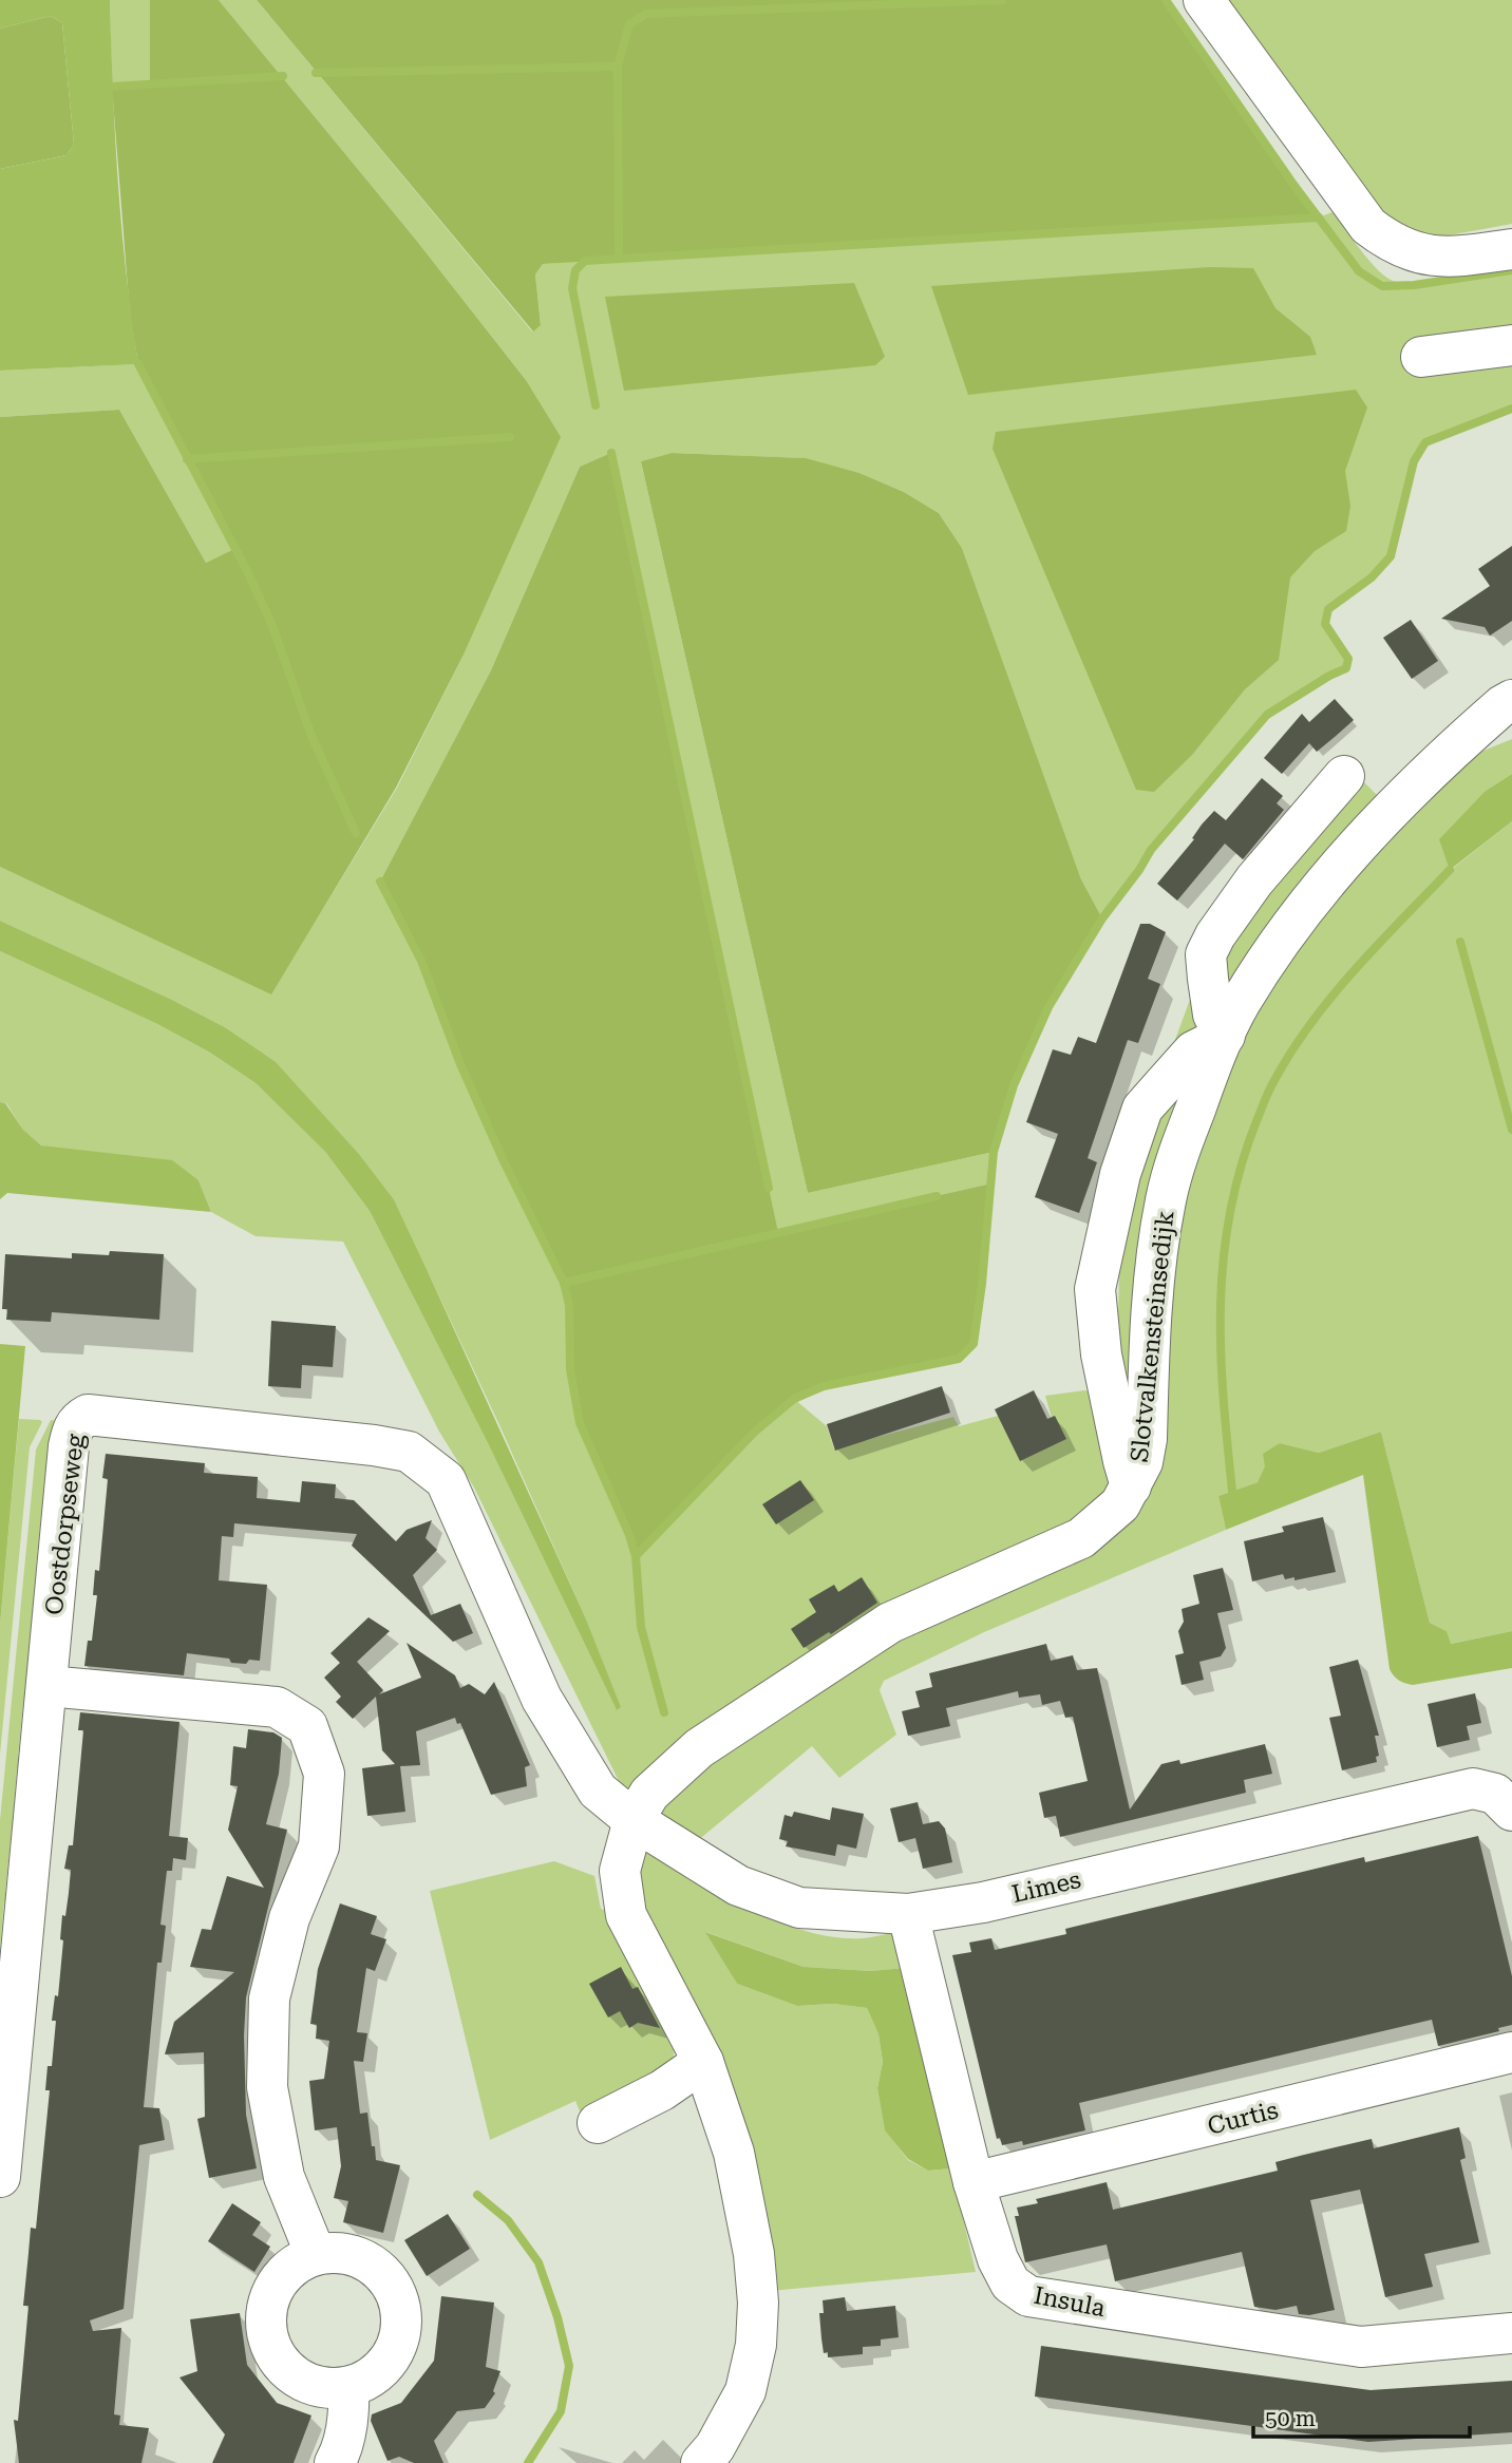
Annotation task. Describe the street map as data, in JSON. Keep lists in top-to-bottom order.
{
  "streets": {
    "street": [
      "Slotvalkensteinsedijk",
      "Oostdorpseweg",
      "Limes",
      "Curtis",
      "Insula"
    ]
  },
  "crossings": [
    ["Slotvalkensteinsedijk", "Limes"],
    ["Oostdorpseweg", "Limes"],
    ["Limes", "Insula"],
    ["Curtis", "Insula"]
  ],
  "scale_bar": "50 m"
}
